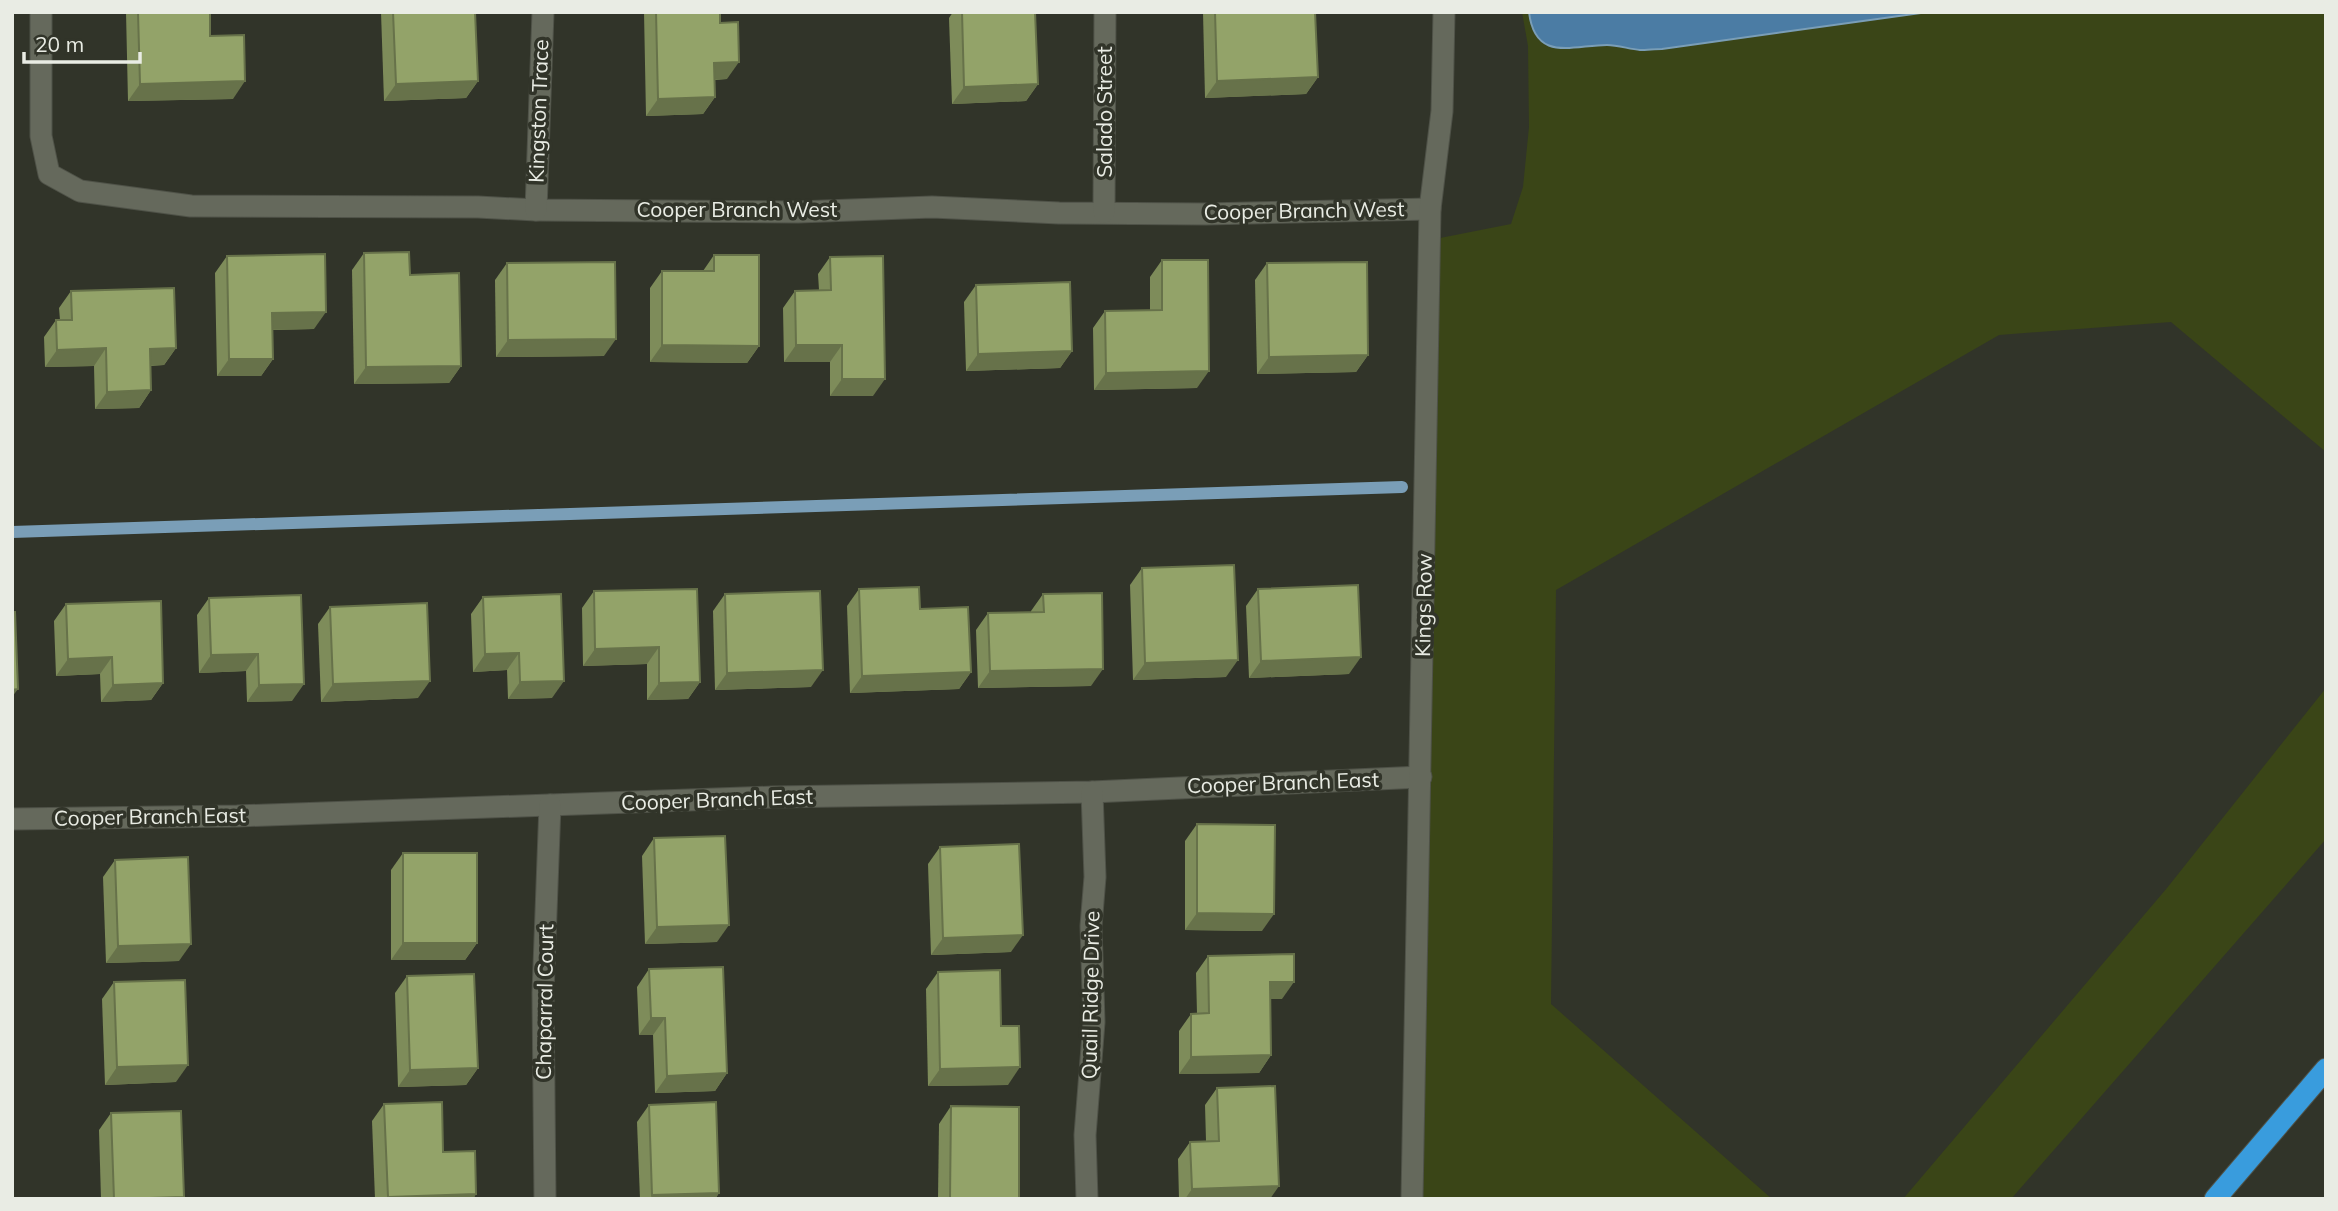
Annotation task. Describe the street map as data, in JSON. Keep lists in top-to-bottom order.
{
  "streets": {
    "street": [
      "Kingston Trace",
      "Salado Street",
      "Cooper Branch West",
      "Kings Row",
      "Cooper Branch East",
      "Quail Ridge Drive",
      "Chaparral Court"
    ]
  },
  "crossings": [
    ["Kingston Trace", "Cooper Branch West"],
    ["Salado Street", "Cooper Branch West"],
    ["Cooper Branch West", "Kings Row"],
    ["Kings Row", "Cooper Branch East"],
    ["Cooper Branch East", "Quail Ridge Drive"],
    ["Cooper Branch East", "Chaparral Court"]
  ],
  "scale_bar": "20 m"
}
